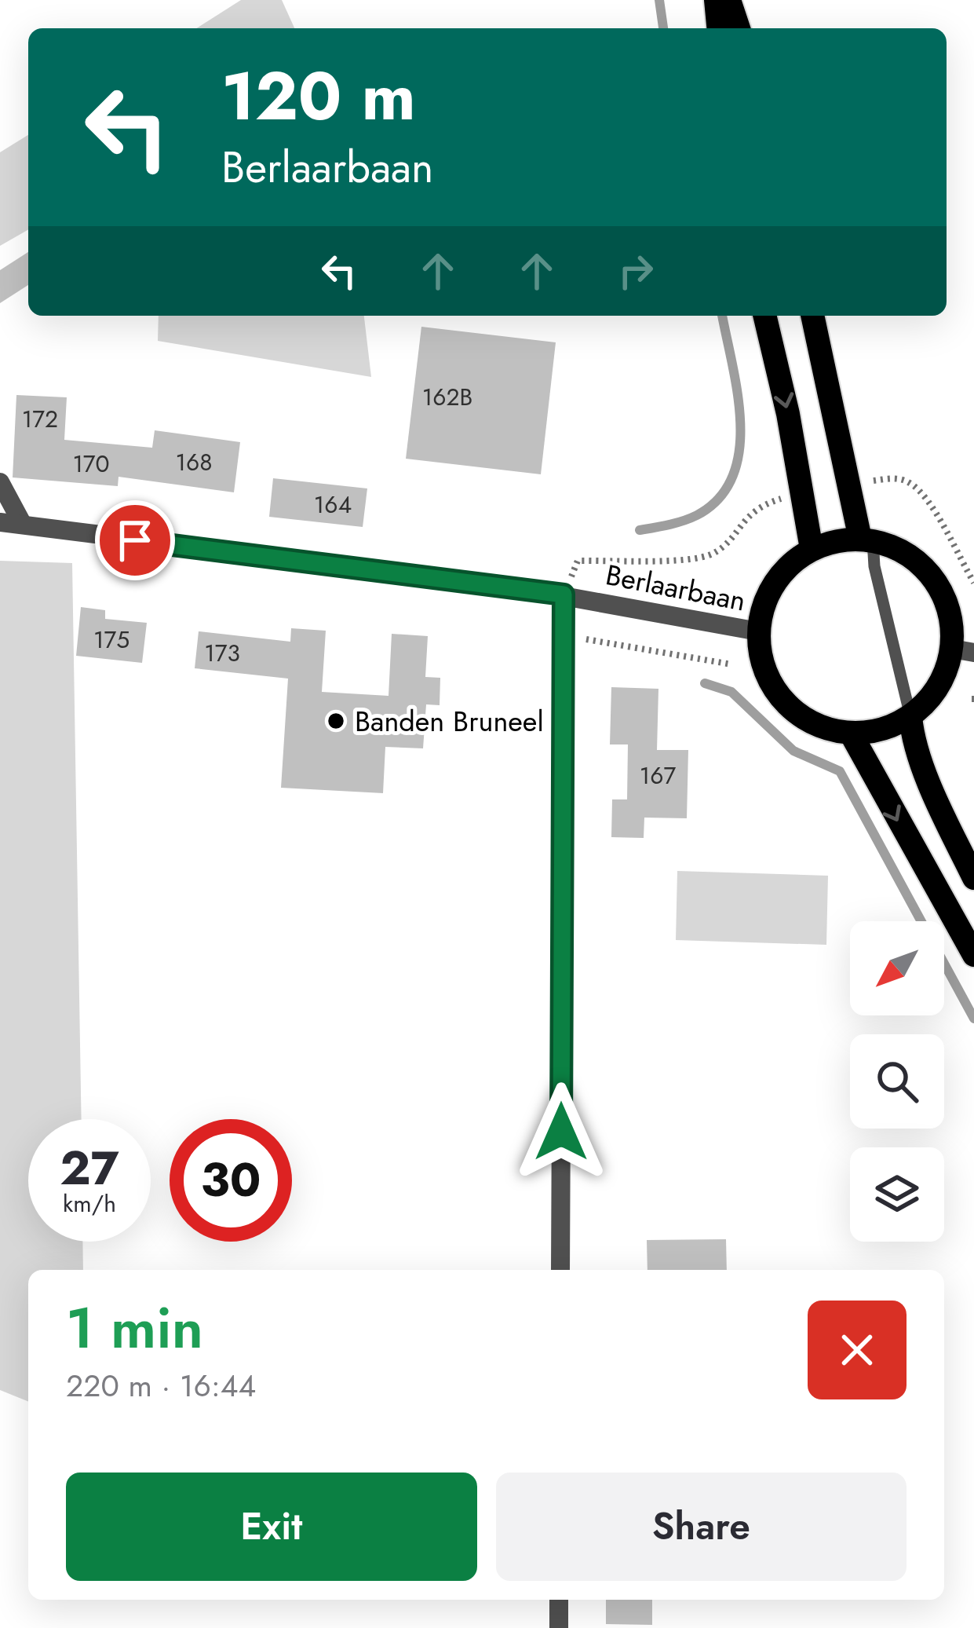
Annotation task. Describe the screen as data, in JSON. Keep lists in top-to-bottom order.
{
  "streets": {
    "street": ["Berlaarbaan"]
  },
  "places": ["Banden Bruneel"],
  "house_numbers": [
    "162B",
    "172",
    "168",
    "170",
    "164",
    "175",
    "173",
    "167"
  ],
  "north": "bottom left",
  "page": {
    "turn": ["120 m", "Berlaarbaan"],
    "speed": "27 km/h",
    "limit": "30",
    "heading": ["1 min", "220 m · 16:44"],
    "buttons": ["Exit", "Share"]
  }
}
